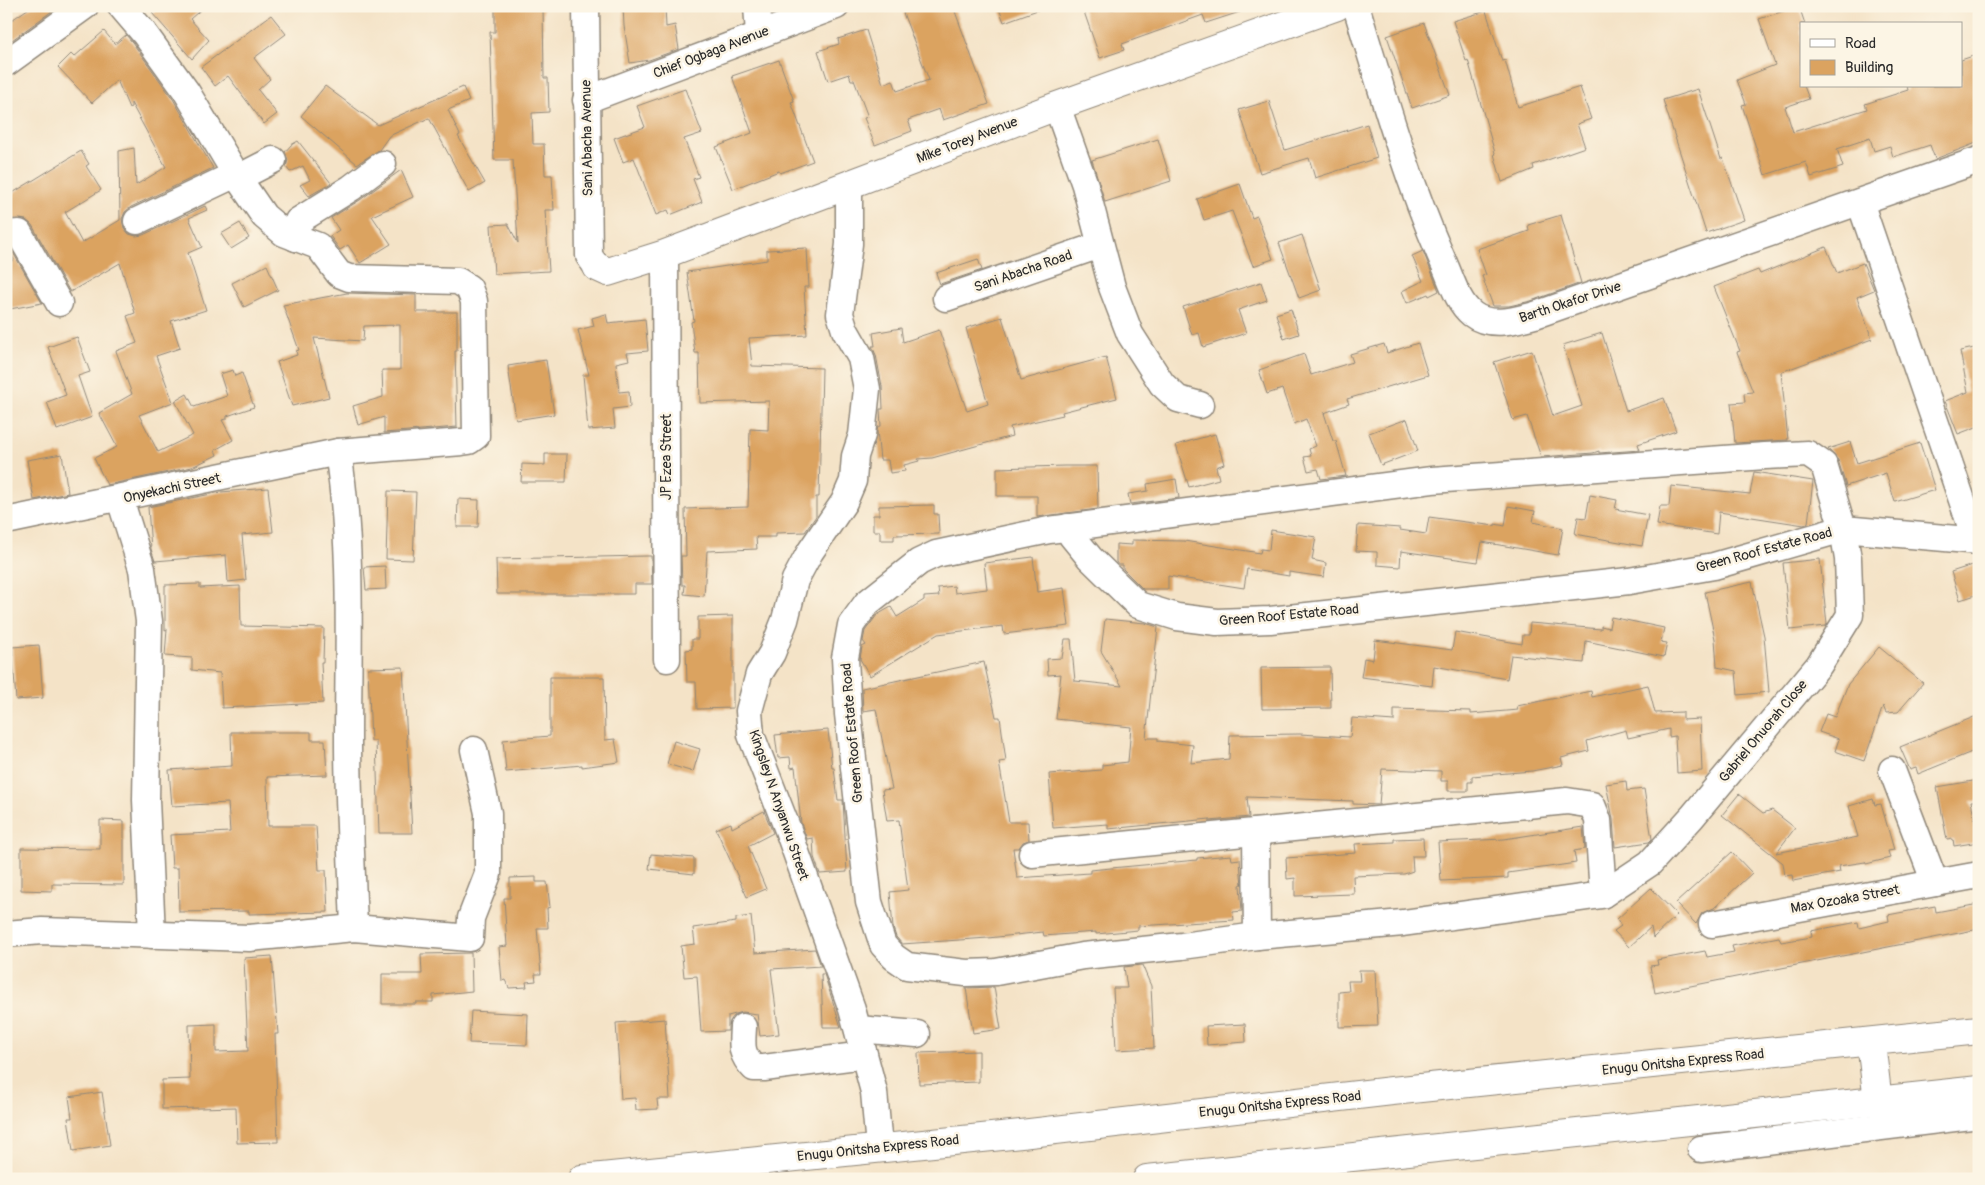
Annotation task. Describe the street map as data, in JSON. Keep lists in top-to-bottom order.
{
  "streets": {
    "main road": ["Mike Torey Avenue", "Enugu Onitsha Express Road"],
    "street": [
      "Chief Ogbaga Avenue",
      "Sani Abacha Avenue",
      "Sani Abacha Road",
      "Barth Okafor Drive",
      "JP Ezea Street",
      "Onyekachi Street",
      "Green Roof Estate Road",
      "Gabriel Onuorah Close",
      "Kingsley N Anyanwu Street",
      "Max Ozoaka Street"
    ]
  },
  "crossings": [
    ["Chief Ogbaga Avenue", "Sani Abacha Avenue"],
    ["Sani Abacha Avenue", "Mike Torey Avenue"],
    ["Mike Torey Avenue", "JP Ezea Street"],
    ["Mike Torey Avenue", "Kingsley N Anyanwu Street"],
    ["Green Roof Estate Road", "Gabriel Onuorah Close"],
    ["Kingsley N Anyanwu Street", "Enugu Onitsha Express Road"]
  ],
  "legend": ["Road", "Building"]
}
